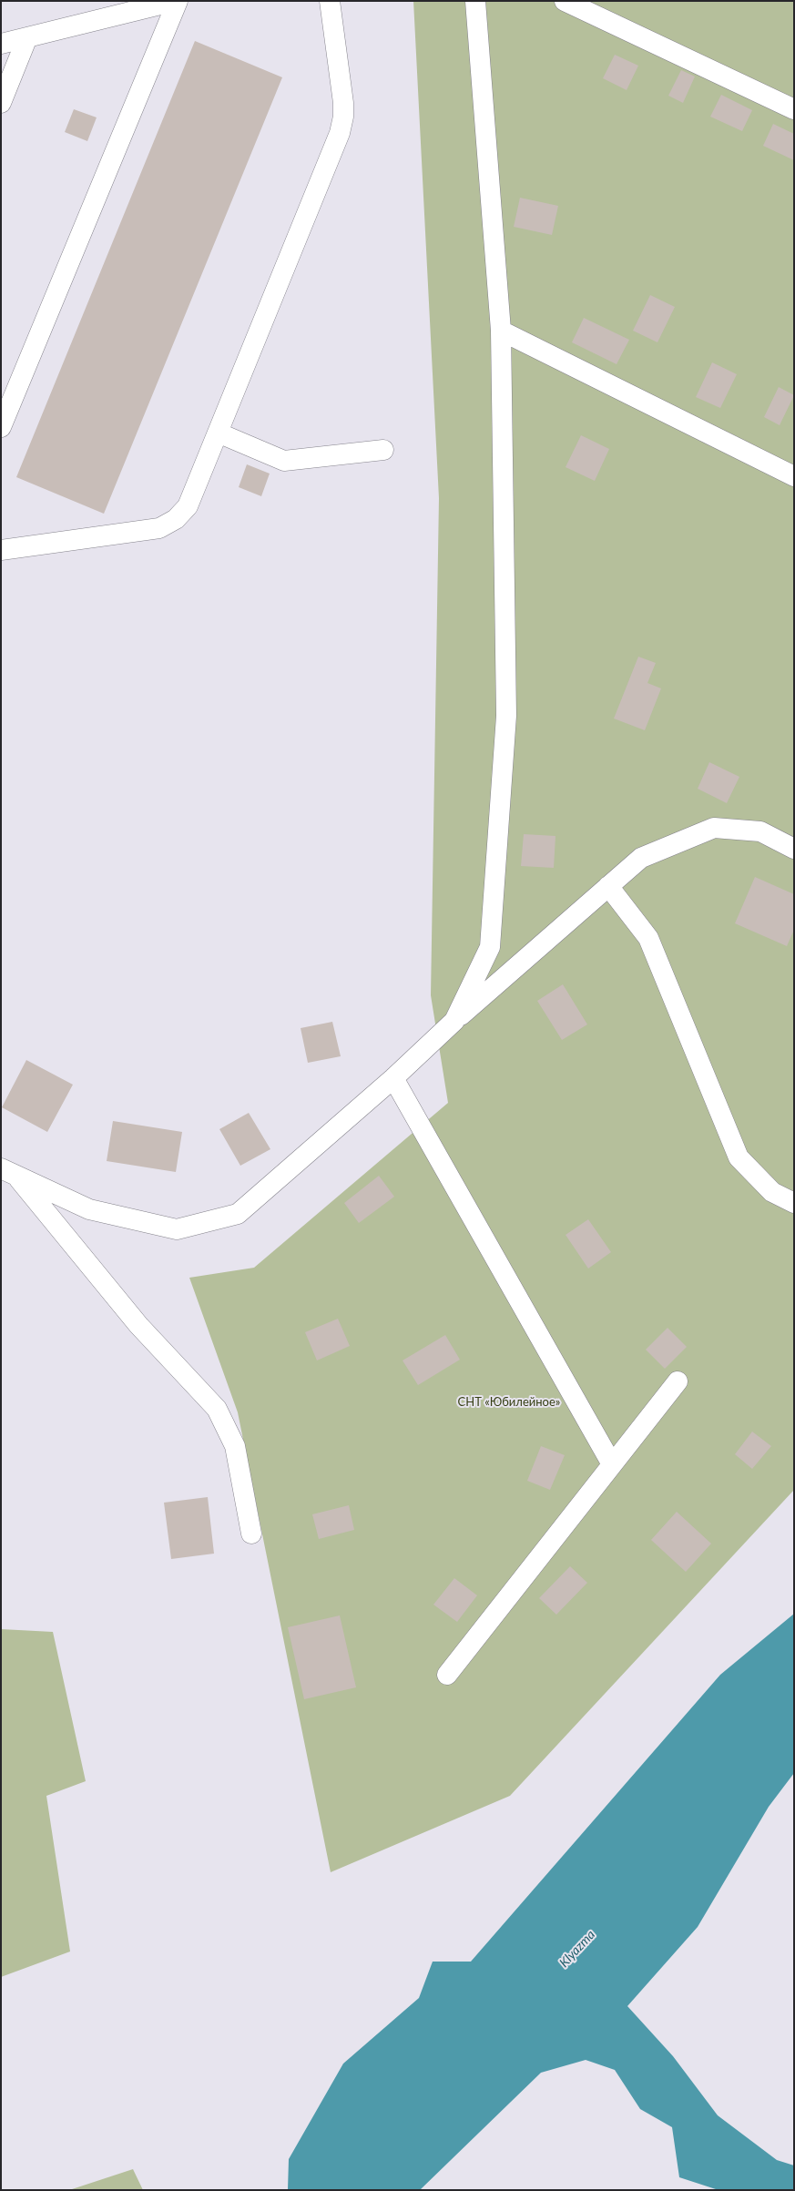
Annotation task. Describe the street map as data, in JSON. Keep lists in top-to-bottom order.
{
  "water": ["Klyazma"],
  "parks": ["СНТ «Юбилейное»"]
}
